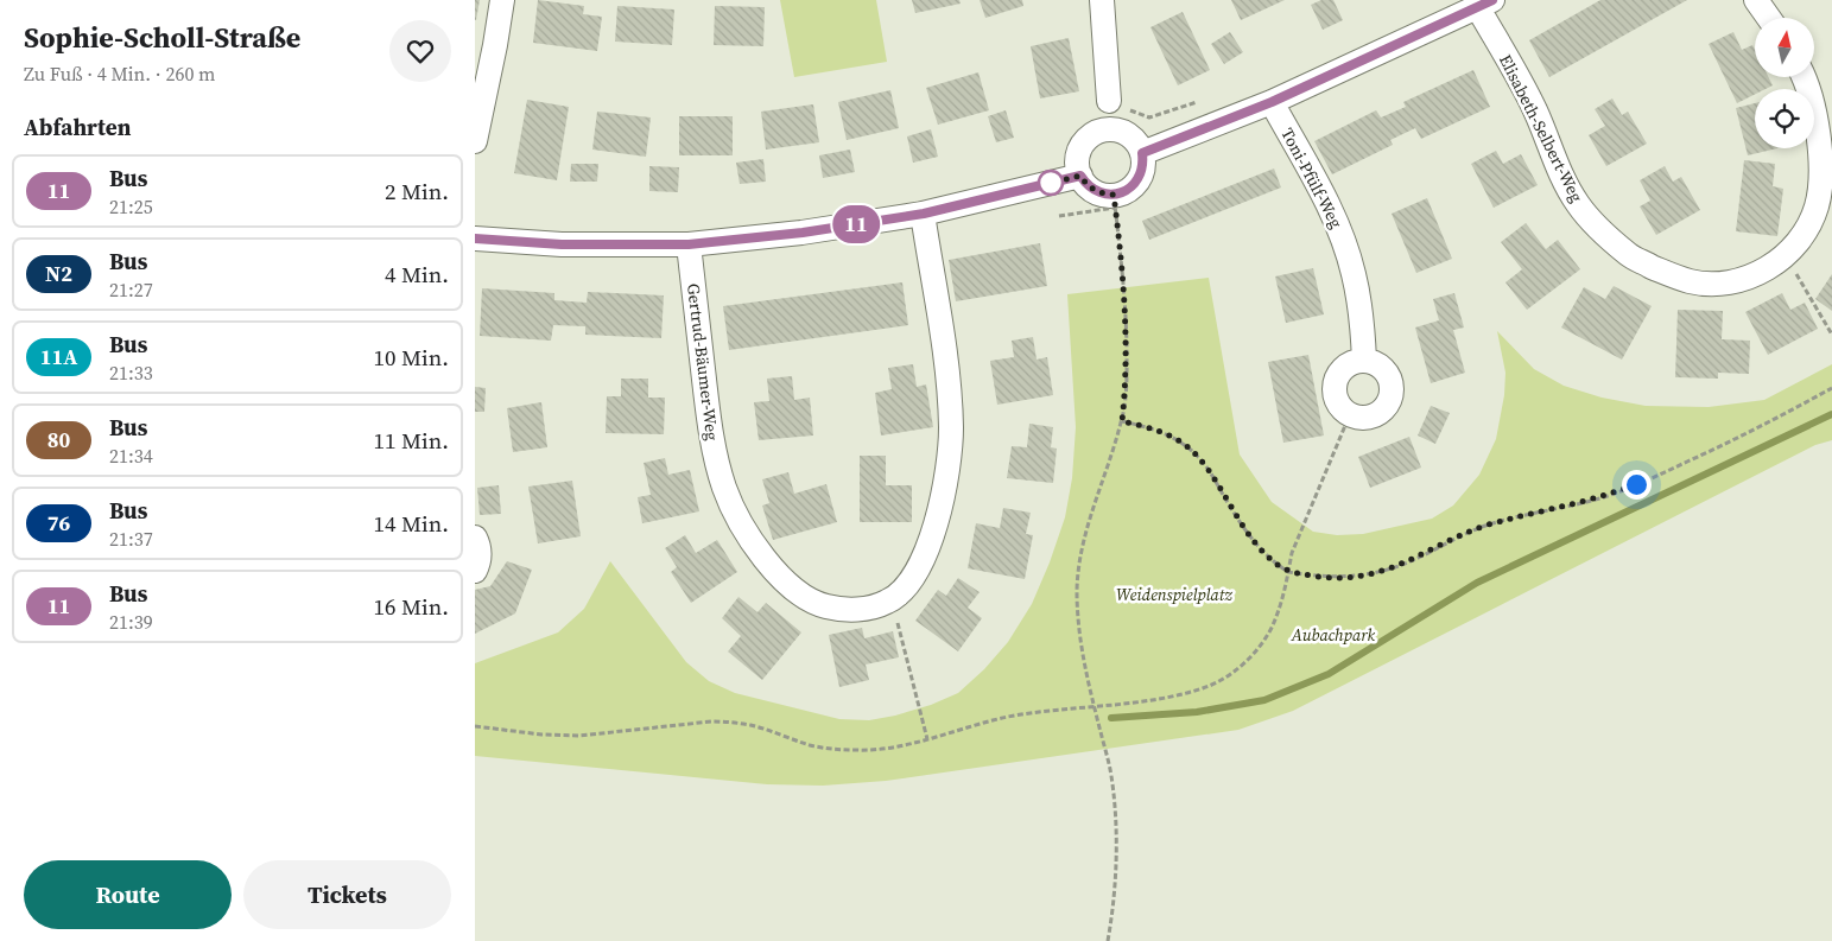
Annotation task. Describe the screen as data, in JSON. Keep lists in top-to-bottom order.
{
  "streets": {
    "street": ["Elisabeth-Selbert-Weg", "Toni-Pfülf-Weg", "Gertrud-Bäumer-Weg"]
  },
  "parks": ["Weidenspielplatz", "Aubachpark"],
  "lines": ["bus line 11"],
  "north": "top",
  "page": {
    "heading": [
      ["Sophie-Scholl-Straße", "Zu Fuß · 4 Min. · 260 m"],
      "Abfahrten"
    ],
    "on_map": "11",
    "list": [
      {
        "mark": "11",
        "name": "Bus",
        "note": "21:25",
        "value": "2 Min."
      },
      {
        "mark": "N2",
        "name": "Bus",
        "note": "21:27",
        "value": "4 Min."
      },
      {
        "mark": "11A",
        "name": "Bus",
        "note": "21:33",
        "value": "10 Min."
      },
      {
        "mark": "80",
        "name": "Bus",
        "note": "21:34",
        "value": "11 Min."
      },
      {
        "mark": "76",
        "name": "Bus",
        "note": "21:37",
        "value": "14 Min."
      },
      {
        "mark": "11",
        "name": "Bus",
        "note": "21:39",
        "value": "16 Min."
      }
    ],
    "buttons": ["Route", "Tickets"]
  }
}
